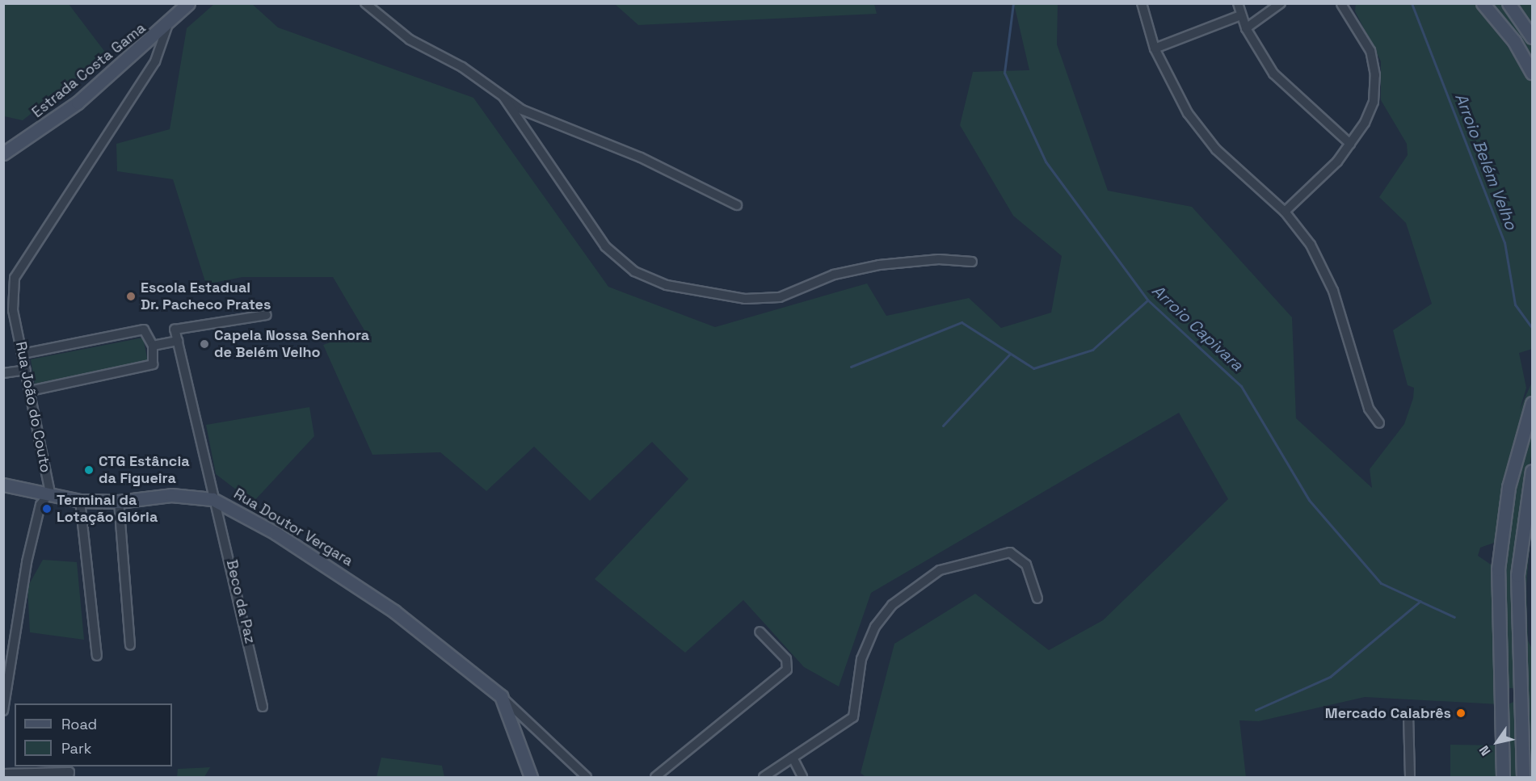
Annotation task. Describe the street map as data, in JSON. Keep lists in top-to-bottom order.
{
  "streets": {
    "main road": ["Estrada Costa Gama", "Rua Doutor Vergara"],
    "street": ["Rua João do Couto", "Beco da Paz"]
  },
  "crossings": [
    ["Estrada Costa Gama", "Rua João do Couto"],
    ["Rua João do Couto", "Rua Doutor Vergara"],
    ["Rua Doutor Vergara", "Beco da Paz"]
  ],
  "water": ["Arroio Belém Velho", "Arroio Capivara"],
  "places": [
    "Escola Estadual Dr. Pacheco Prates",
    "Capela Nossa Senhora de Belém Velho",
    "CTG Estância da Figueira",
    "Terminal da Lotação Glória",
    "Mercado Calabrês"
  ],
  "legend": ["Road", "Park"],
  "north": "bottom left"
}
